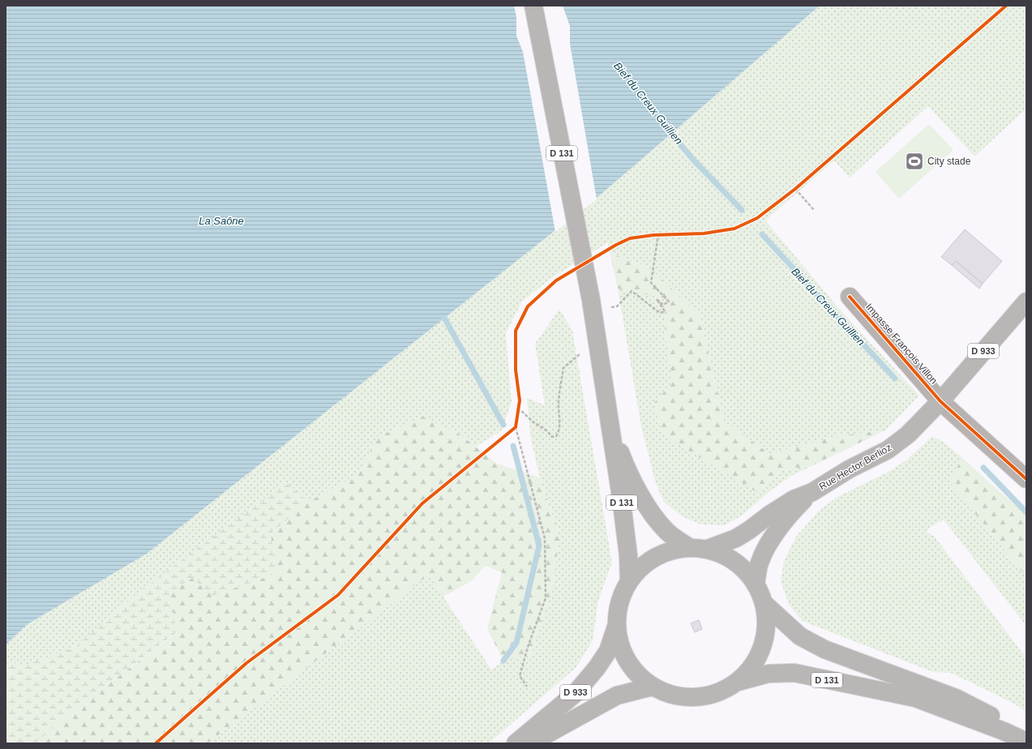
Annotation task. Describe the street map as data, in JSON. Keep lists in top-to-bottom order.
{
  "streets": {
    "main road": ["D 131", "D 933", "Rue Hector Berlioz"],
    "street": ["Impasse François Villon"]
  },
  "crossings": [
    ["Impasse François Villon", "D 933"],
    ["Impasse François Villon", "Rue Hector Berlioz"],
    ["D 933", "Rue Hector Berlioz"]
  ],
  "water": ["Bief du Creux Guillien", "La Saône"],
  "places": {
    "sports": ["City stade"]
  }
}
